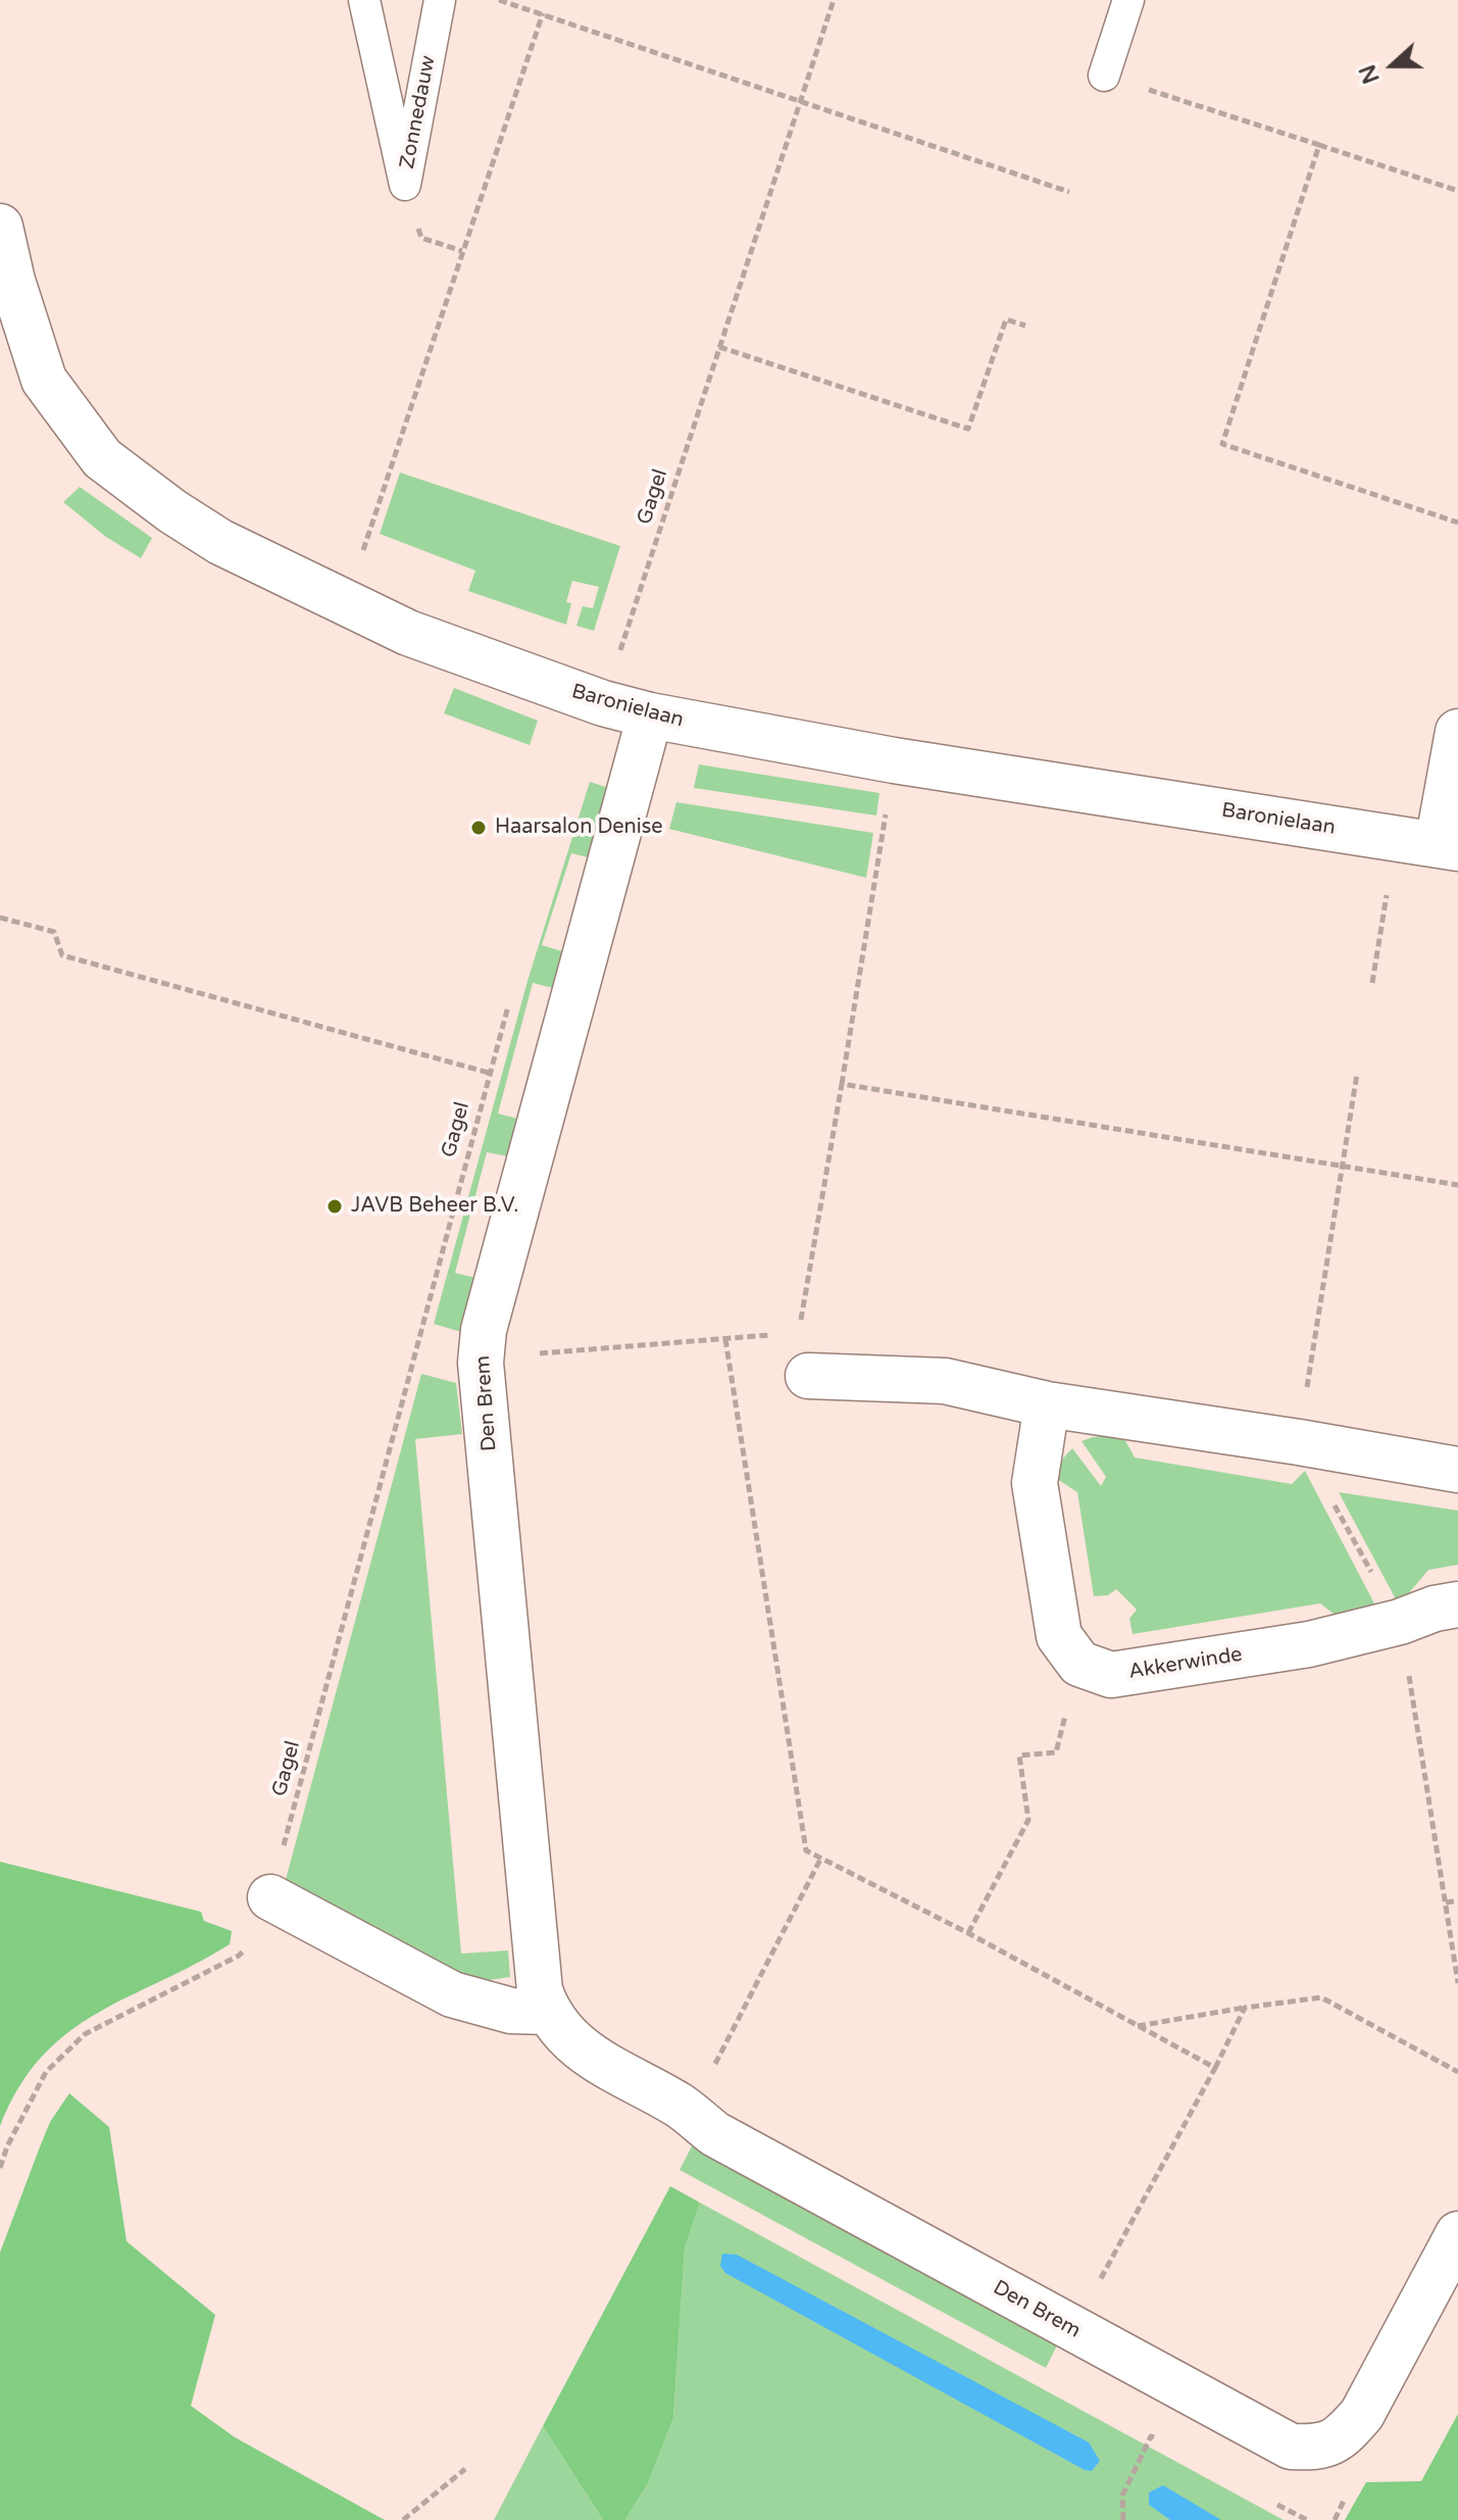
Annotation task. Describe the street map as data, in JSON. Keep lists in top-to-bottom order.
{
  "streets": {
    "street": ["Baronielaan", "Den Brem", "Akkerwinde"],
    "lane": ["Zonnedauw"],
    "path": ["Gagel"]
  },
  "crossings": [
    ["Gagel", "Baronielaan"],
    ["Baronielaan", "Den Brem"]
  ],
  "places": ["Haarsalon Denise", "JAVB Beheer B.V."],
  "north": "left"
}
